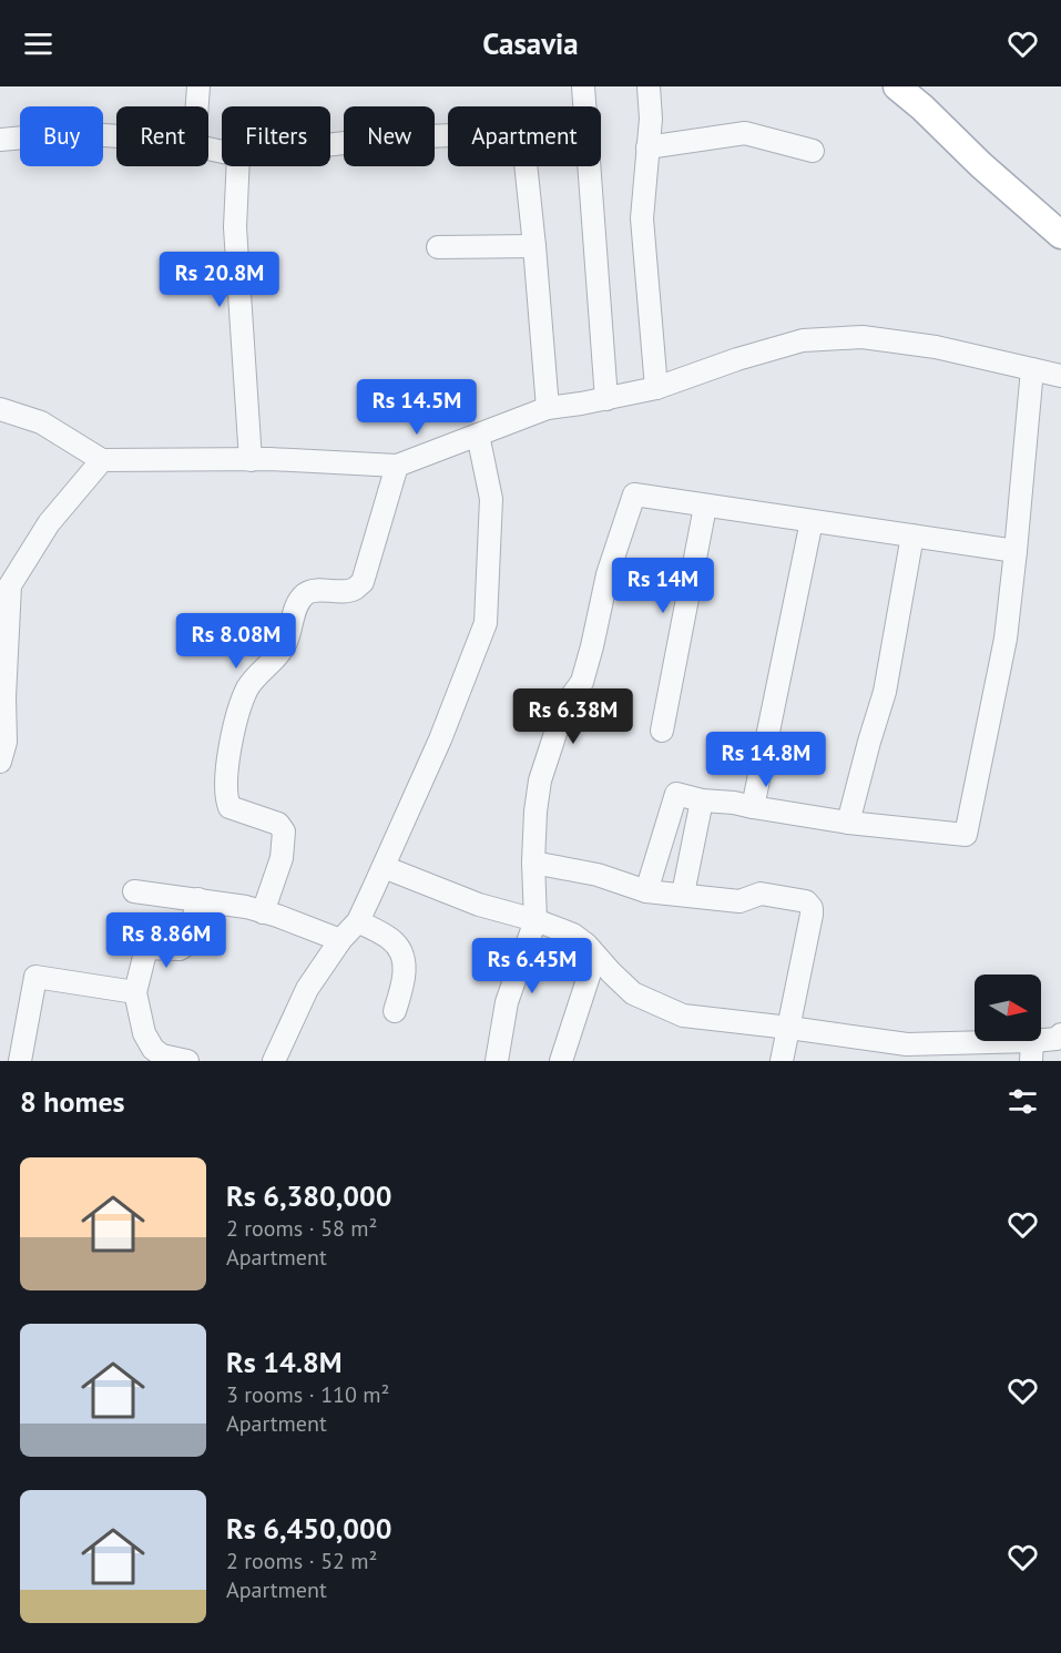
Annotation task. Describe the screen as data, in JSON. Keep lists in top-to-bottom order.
{
  "north": "right",
  "page": {
    "header": "Casavia",
    "chip": [
      "Buy",
      "Rent",
      "Filters",
      "New",
      "Apartment"
    ],
    "price": [
      "Rs 20.8M",
      "Rs 14.5M",
      "Rs 14M",
      "Rs 8.08M",
      "Rs 6.38M",
      "Rs 14.8M",
      "Rs 8.86M",
      "Rs 6.45M"
    ],
    "heading": "8 homes",
    "list": [
      {
        "name": "Rs 6,380,000",
        "note": "2 rooms · 58 m² · Apartment"
      },
      {
        "name": "Rs 14.8M",
        "note": "3 rooms · 110 m² · Apartment"
      },
      {
        "name": "Rs 6,450,000",
        "note": "2 rooms · 52 m² · Apartment"
      }
    ]
  }
}
